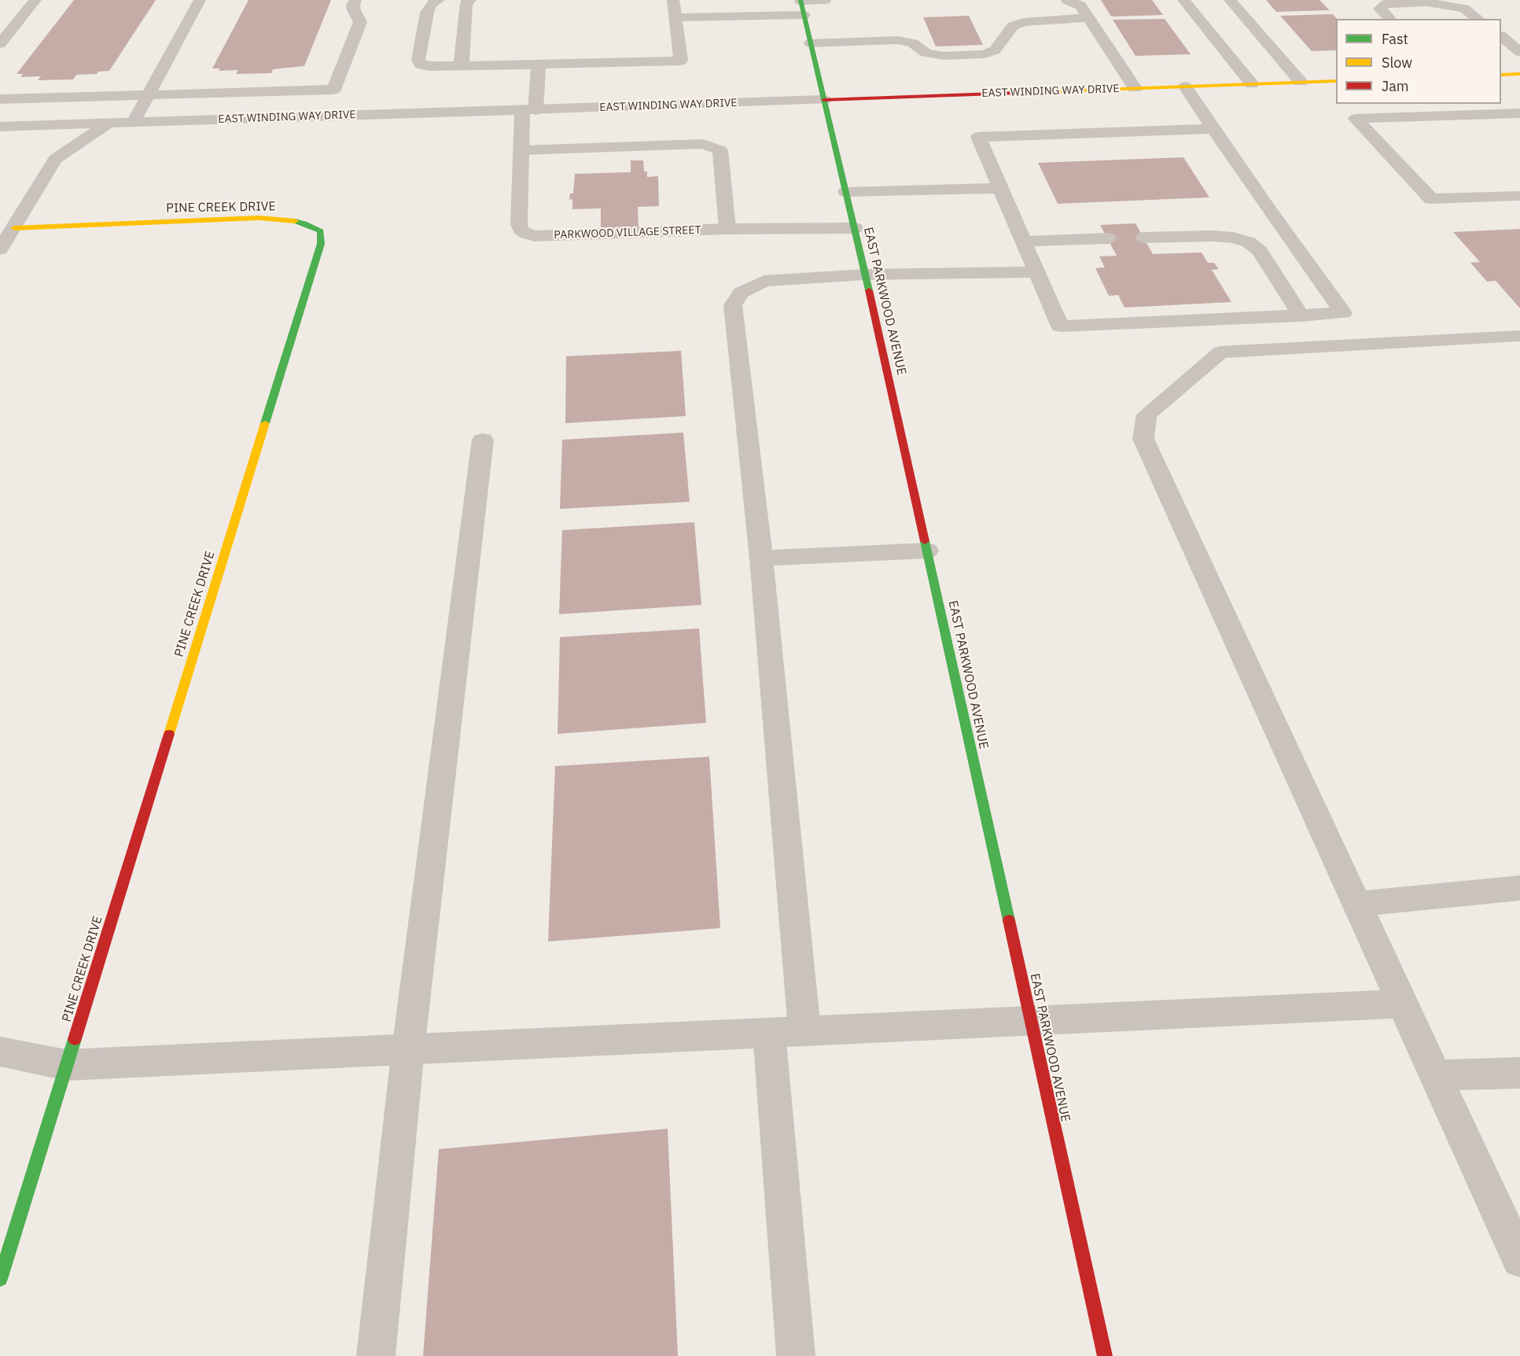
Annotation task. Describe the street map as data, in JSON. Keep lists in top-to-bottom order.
{
  "streets": {
    "street": [
      "EAST WINDING WAY DRIVE",
      "PINE CREEK DRIVE",
      "PARKWOOD VILLAGE STREET",
      "EAST PARKWOOD AVENUE"
    ]
  },
  "crossings": [
    ["EAST WINDING WAY DRIVE", "PARKWOOD VILLAGE STREET"],
    ["EAST WINDING WAY DRIVE", "EAST PARKWOOD AVENUE"],
    ["PARKWOOD VILLAGE STREET", "EAST PARKWOOD AVENUE"]
  ],
  "legend": ["Fast", "Slow", "Jam"]
}
